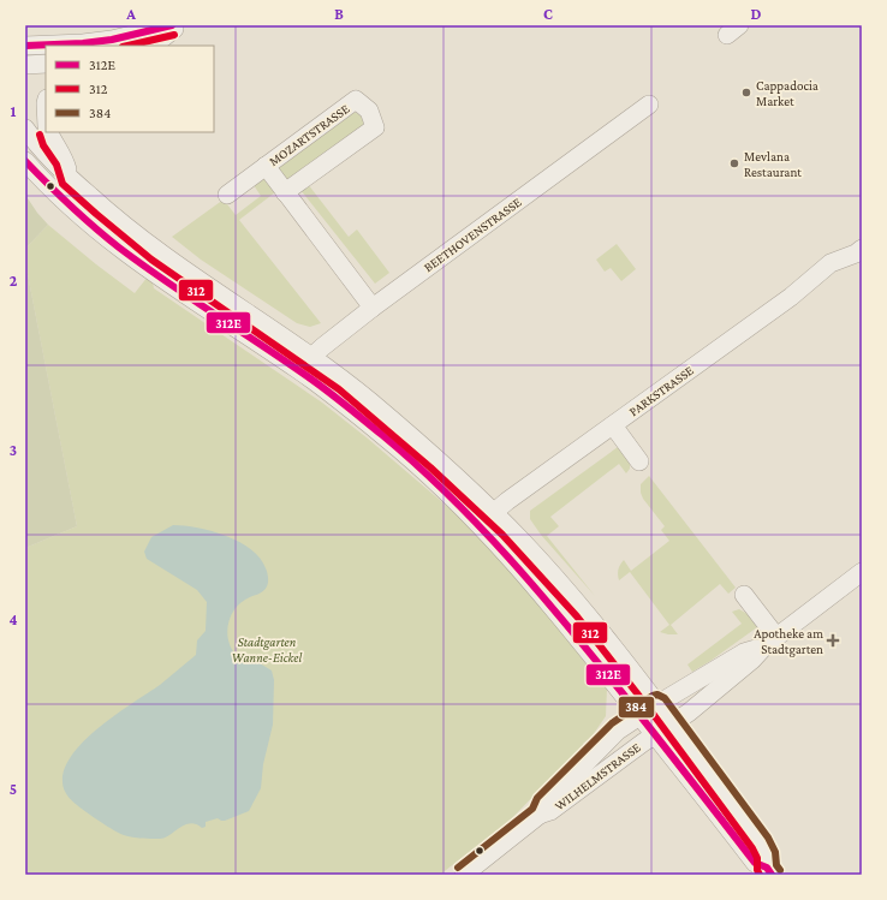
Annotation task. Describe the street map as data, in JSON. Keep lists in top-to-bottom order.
{
  "streets": {
    "street": [
      "MOZARTSTRASSE",
      "BEETHOVENSTRASSE",
      "PARKSTRASSE",
      "WILHELMSTRASSE"
    ]
  },
  "crossings": [
    ["MOZARTSTRASSE", "BEETHOVENSTRASSE"]
  ],
  "parks": ["Stadtgarten Wanne-Eickel"],
  "places": {
    "other": ["Cappadocia Market", "Mevlana Restaurant"],
    "health": ["Apotheke am Stadtgarten"]
  },
  "lines": ["transit line 312E", "transit line 312", "transit line 384"],
  "legend": ["312E", "312", "384"],
  "grid": {
    "columns": [
      "A",
      "B",
      "C",
      "D"
    ],
    "rows": [
      "1",
      "2",
      "3",
      "4",
      "5"
    ]
  }
}
